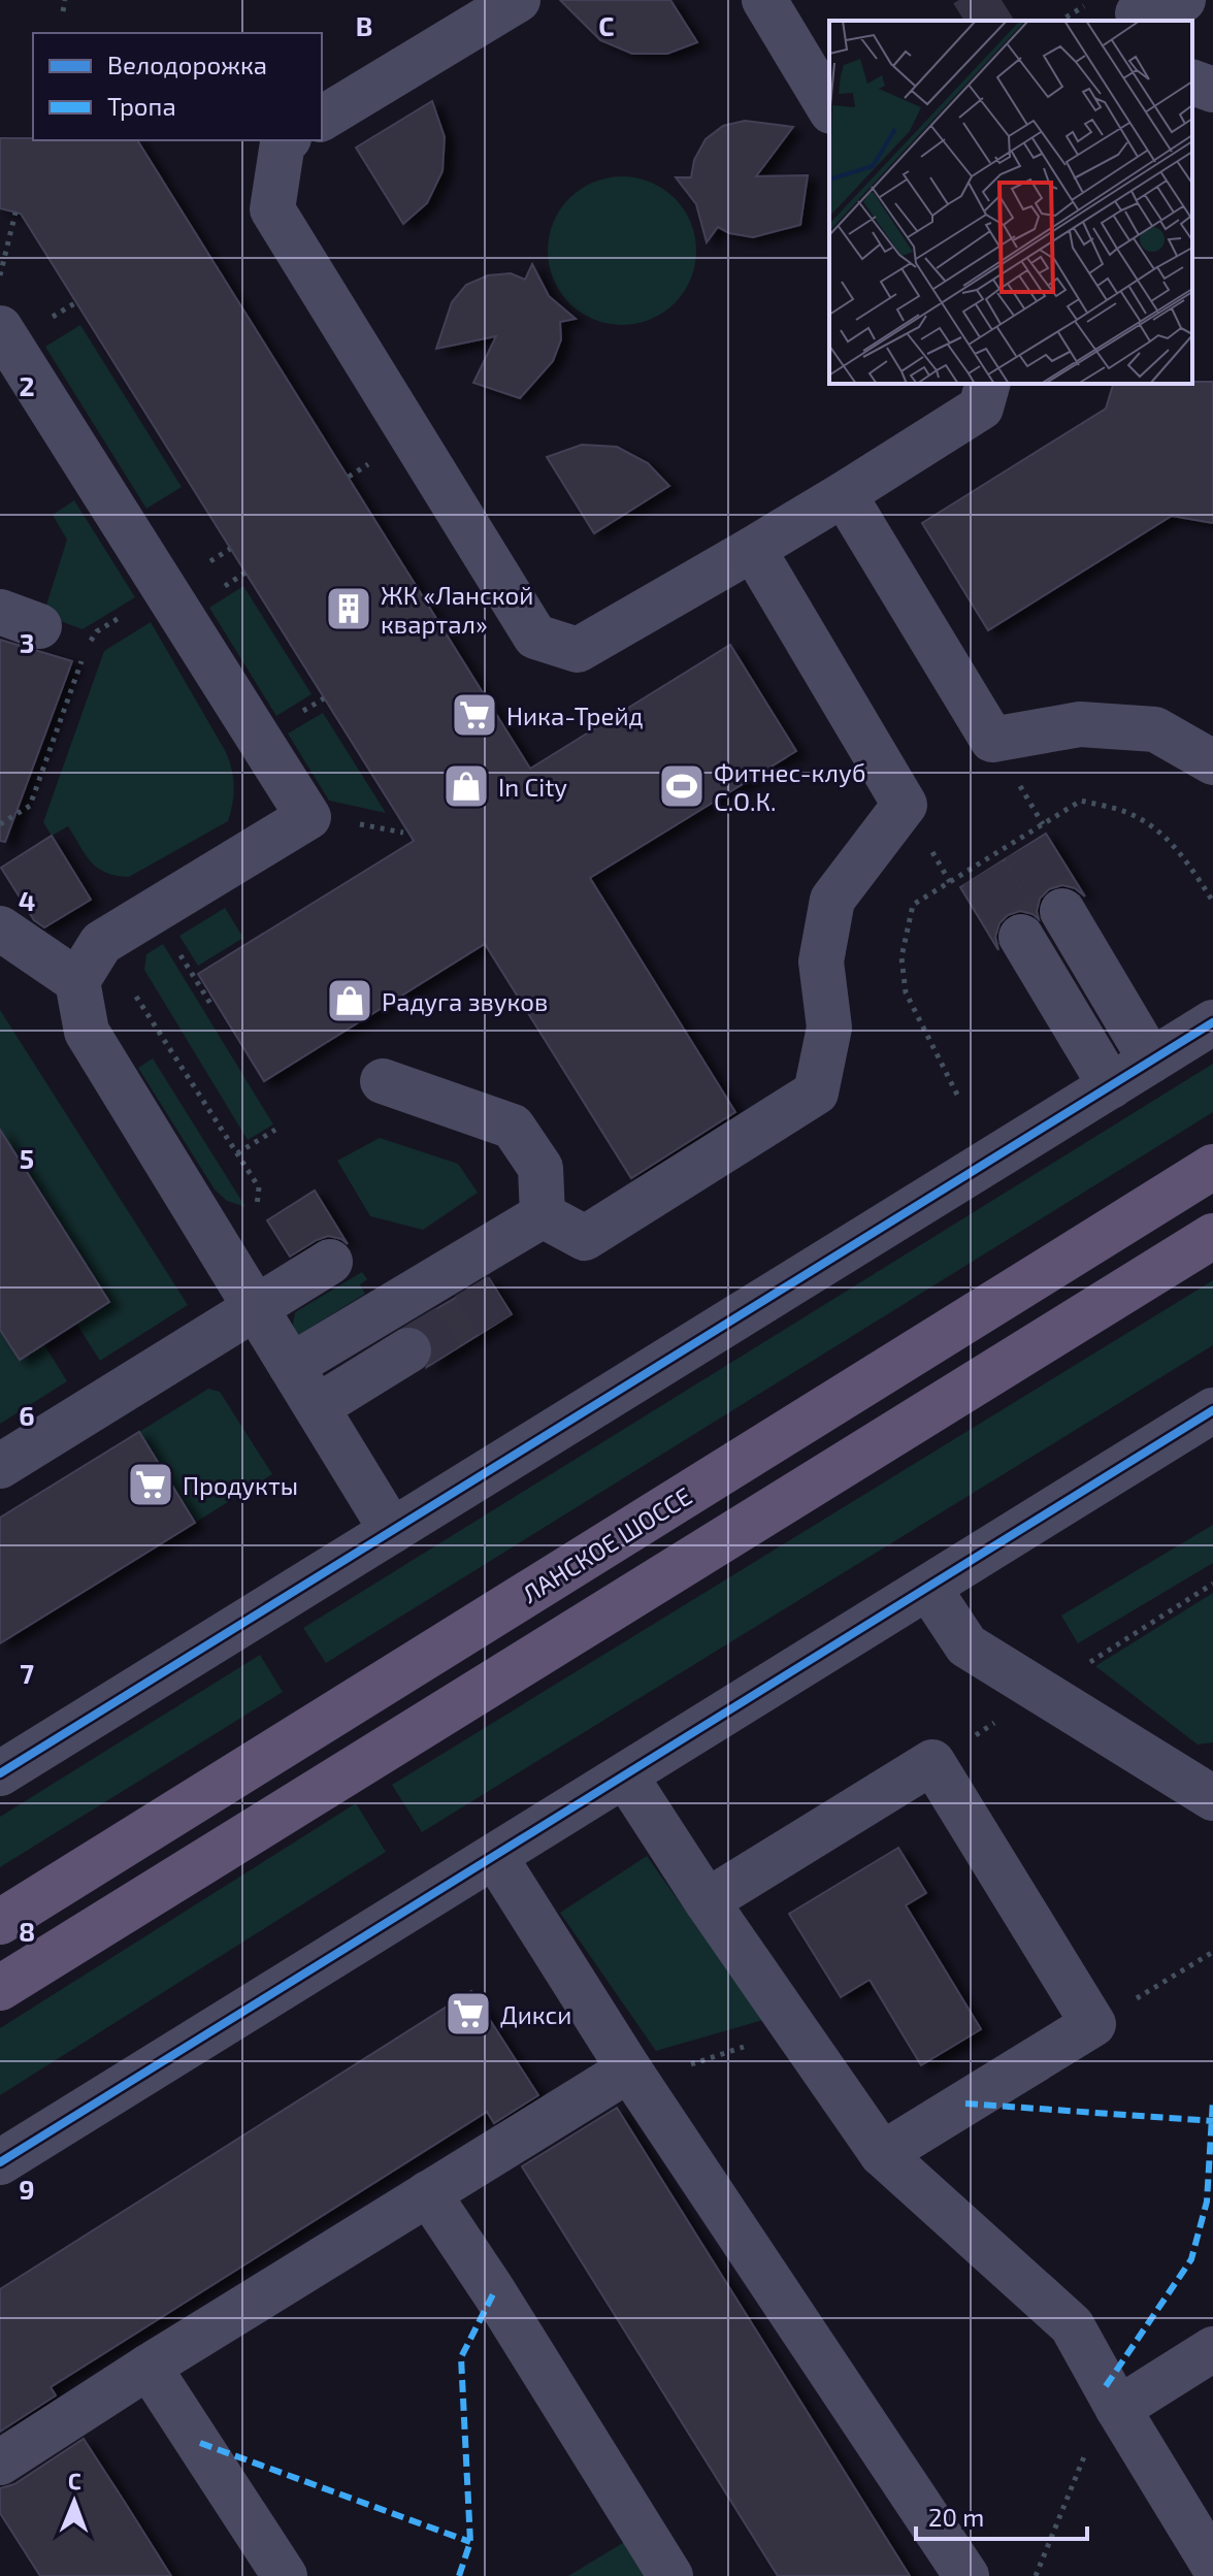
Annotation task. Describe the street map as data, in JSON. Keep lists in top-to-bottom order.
{
  "streets": {
    "main road": ["ЛАНСКОЕ ШОССЕ"]
  },
  "places": {
    "building": ["ЖК «Ланской квартал»"],
    "supermarket": ["Ника-Трейд", "Продукты", "Дикси"],
    "shop": ["In City", "Радуга звуков"],
    "sports": ["Фитнес-клуб С.О.К."]
  },
  "legend": ["Велодорожка", "Тропа"],
  "scale_bar": "20 m",
  "north": "top",
  "grid": {
    "columns": ["B", "C"],
    "rows": [
      "2",
      "3",
      "4",
      "5",
      "6",
      "7",
      "8",
      "9"
    ]
  }
}
